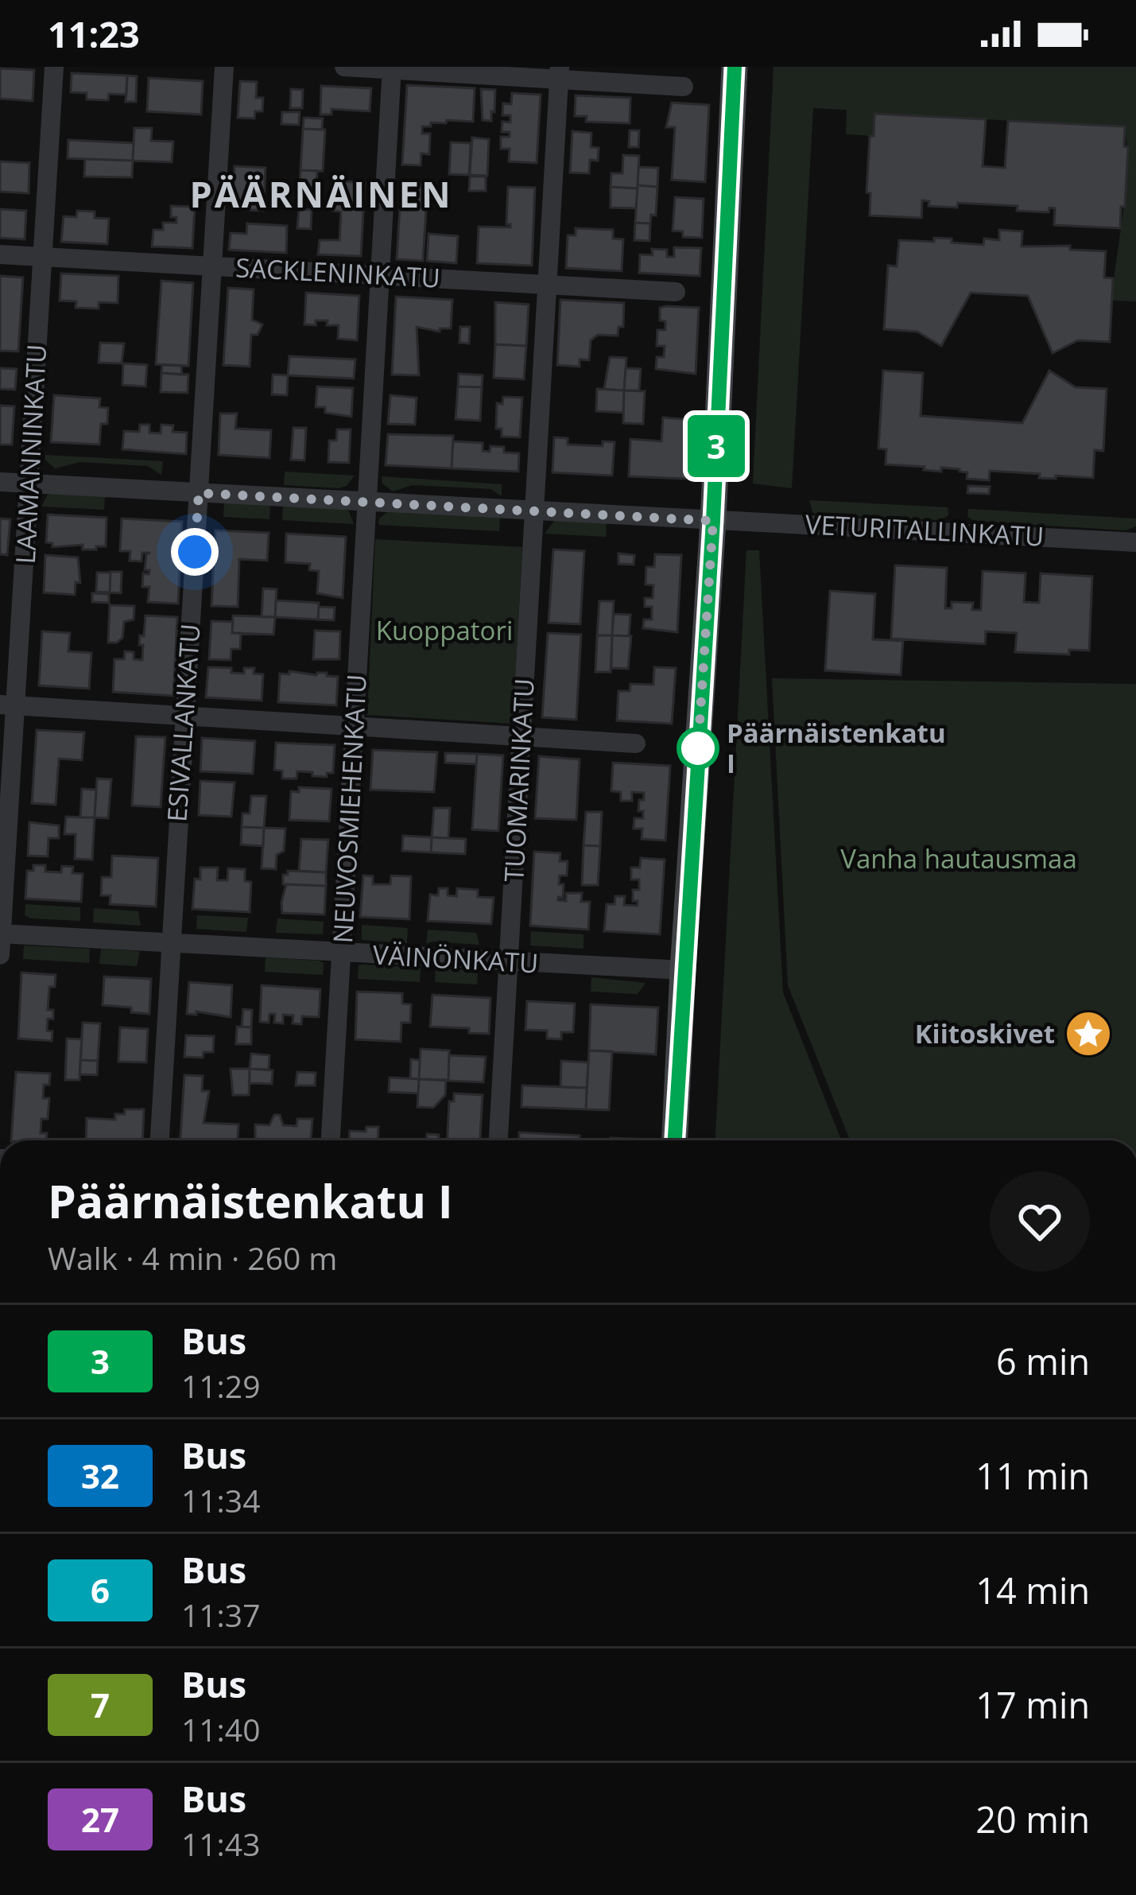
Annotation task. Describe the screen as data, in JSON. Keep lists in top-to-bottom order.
{
  "streets": {
    "street": [
      "SACKLENINKATU",
      "LAAMANNINKATU",
      "VETURITALLINKATU",
      "ESIVALLANKATU",
      "TUOMARINKATU",
      "NEUVOSMIEHENKATU",
      "VÄINÖNKATU"
    ]
  },
  "crossings": [
    ["SACKLENINKATU", "LAAMANNINKATU"],
    ["SACKLENINKATU", "ESIVALLANKATU"],
    ["SACKLENINKATU", "TUOMARINKATU"],
    ["SACKLENINKATU", "NEUVOSMIEHENKATU"],
    ["LAAMANNINKATU", "VETURITALLINKATU"],
    ["LAAMANNINKATU", "VÄINÖNKATU"],
    ["VETURITALLINKATU", "ESIVALLANKATU"],
    ["VETURITALLINKATU", "TUOMARINKATU"],
    ["VETURITALLINKATU", "NEUVOSMIEHENKATU"],
    ["ESIVALLANKATU", "VÄINÖNKATU"],
    ["TUOMARINKATU", "VÄINÖNKATU"],
    ["NEUVOSMIEHENKATU", "VÄINÖNKATU"]
  ],
  "districts": ["PÄÄRNÄINEN"],
  "parks": ["Kuoppatori", "Vanha hautausmaa"],
  "places": {
    "other": ["Päärnäistenkatu I"],
    "place": ["Kiitoskivet"]
  },
  "lines": ["bus line 3"],
  "page": {
    "status": "11:23",
    "on_map": "3",
    "heading": ["Päärnäistenkatu I", "Walk · 4 min · 260 m"],
    "list": [
      {
        "mark": "3",
        "name": "Bus",
        "note": "11:29",
        "value": "6 min"
      },
      {
        "mark": "32",
        "name": "Bus",
        "note": "11:34",
        "value": "11 min"
      },
      {
        "mark": "6",
        "name": "Bus",
        "note": "11:37",
        "value": "14 min"
      },
      {
        "mark": "7",
        "name": "Bus",
        "note": "11:40",
        "value": "17 min"
      },
      {
        "mark": "27",
        "name": "Bus",
        "note": "11:43",
        "value": "20 min"
      }
    ]
  }
}
